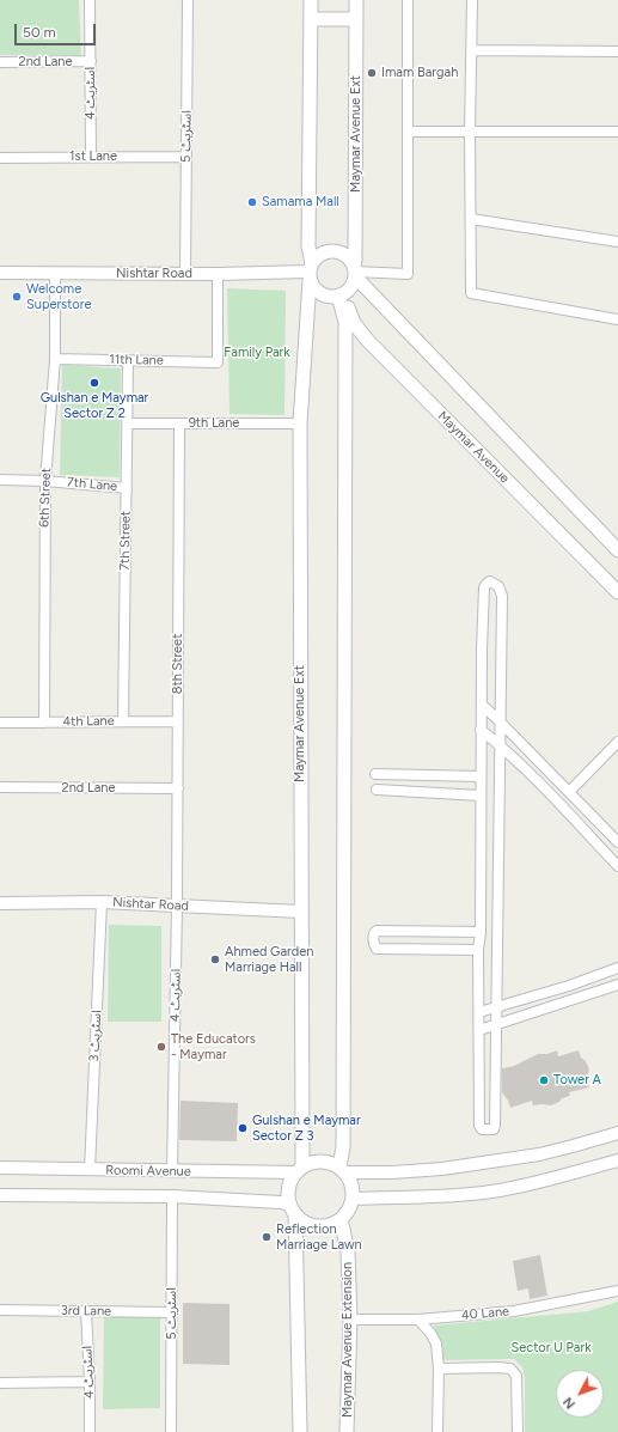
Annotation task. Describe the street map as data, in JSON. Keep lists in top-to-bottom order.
{
  "streets": {
    "main road": ["Maymar Avenue Ext", "Maymar Avenue", "Maymar Avenue Extension"],
    "street": [
      "2nd Lane",
      "اسٹریٹ 4",
      "اسٹریٹ 5",
      "1st Lane",
      "Nishtar Road",
      "11th Lane",
      "9th Lane",
      "7th Lane",
      "6th Street",
      "7th Street",
      "8th Street",
      "4th Lane",
      "اسٹریٹ 3",
      "Roomi Avenue",
      "3rd Lane",
      "40 Lane"
    ]
  },
  "crossings": [
    ["2nd Lane", "اسٹریٹ 4"],
    ["2nd Lane", "8th Street"],
    ["اسٹریٹ 4", "1st Lane"],
    ["اسٹریٹ 4", "Nishtar Road"],
    ["اسٹریٹ 4", "8th Street"],
    ["اسٹریٹ 4", "Roomi Avenue"],
    ["اسٹریٹ 4", "3rd Lane"],
    ["Maymar Avenue Ext", "Nishtar Road"],
    ["Maymar Avenue Ext", "9th Lane"],
    ["Maymar Avenue Ext", "Maymar Avenue"],
    ["Maymar Avenue Ext", "Roomi Avenue"],
    ["Maymar Avenue Ext", "Maymar Avenue Extension"],
    ["اسٹریٹ 5", "1st Lane"],
    ["اسٹریٹ 5", "Nishtar Road"],
    ["اسٹریٹ 5", "Roomi Avenue"],
    ["اسٹریٹ 5", "3rd Lane"],
    ["Nishtar Road", "11th Lane"],
    ["Nishtar Road", "Maymar Avenue"],
    ["Nishtar Road", "6th Street"],
    ["Nishtar Road", "8th Street"],
    ["Nishtar Road", "اسٹریٹ 3"],
    ["11th Lane", "6th Street"],
    ["11th Lane", "7th Street"],
    ["9th Lane", "7th Street"],
    ["9th Lane", "8th Street"],
    ["7th Lane", "6th Street"],
    ["7th Lane", "7th Street"],
    ["6th Street", "4th Lane"],
    ["7th Street", "4th Lane"],
    ["8th Street", "4th Lane"],
    ["اسٹریٹ 3", "Roomi Avenue"],
    ["Roomi Avenue", "Maymar Avenue Extension"],
    ["40 Lane", "Maymar Avenue Extension"]
  ],
  "parks": ["Family Park", "Sector U Park"],
  "places": [
    "Imam Bargah",
    "Samama Mall",
    "Welcome Superstore",
    "Gulshan e Maymar Sector Z 2",
    "Ahmed Garden Marriage Hall",
    "The Educators - Maymar",
    "Tower A",
    "Gulshan e Maymar Sector Z 3",
    "Reflection Marriage Lawn"
  ],
  "scale_bar": "50 m",
  "north": "bottom left"
}
